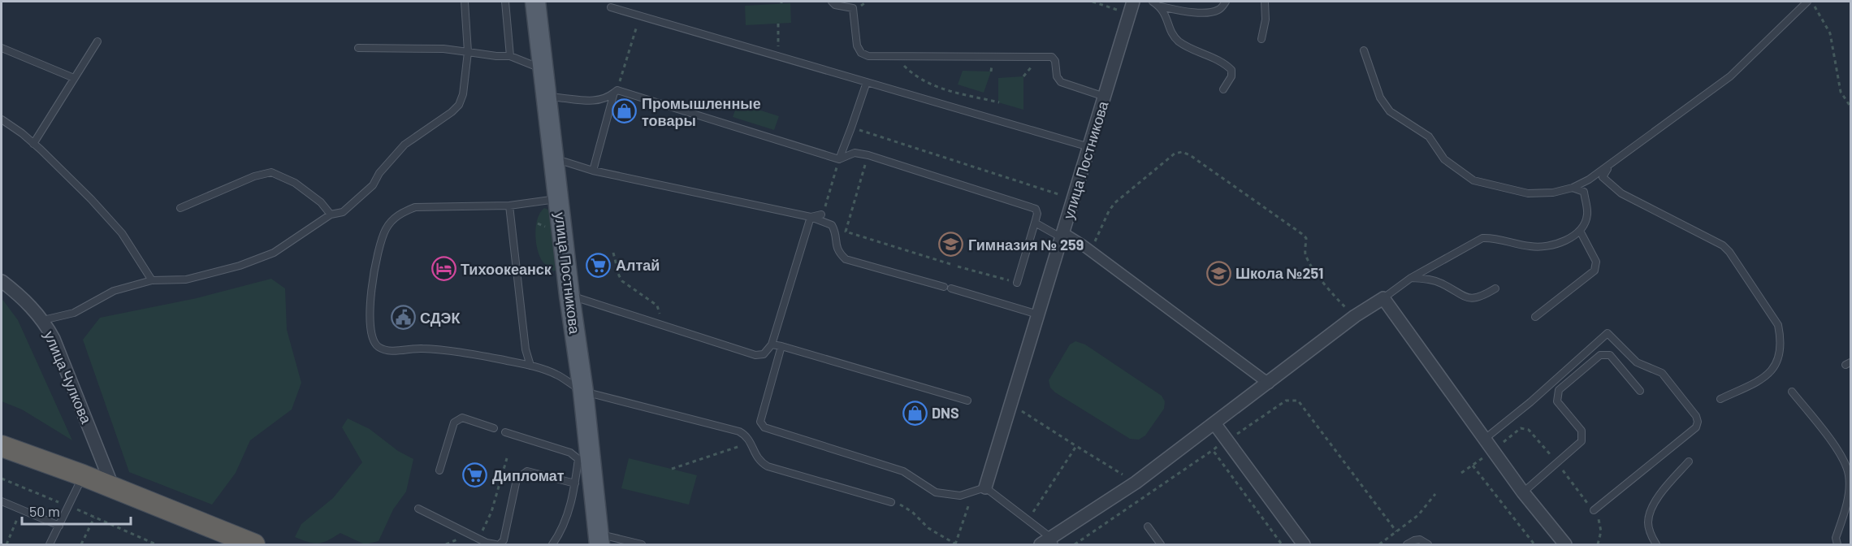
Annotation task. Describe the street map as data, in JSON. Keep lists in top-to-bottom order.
{
  "streets": {
    "main road": ["улица Постникова"],
    "street": ["улица Чулкова"]
  },
  "places": {
    "shop": ["Промышленные товары", "DNS"],
    "school or university": ["Гимназия № 259", "Школа №251"],
    "supermarket": ["Алтай", "Дипломат"],
    "hotel": ["Тихоокеанск"],
    "public building": ["СДЭК"]
  },
  "scale_bar": "50 m"
}
